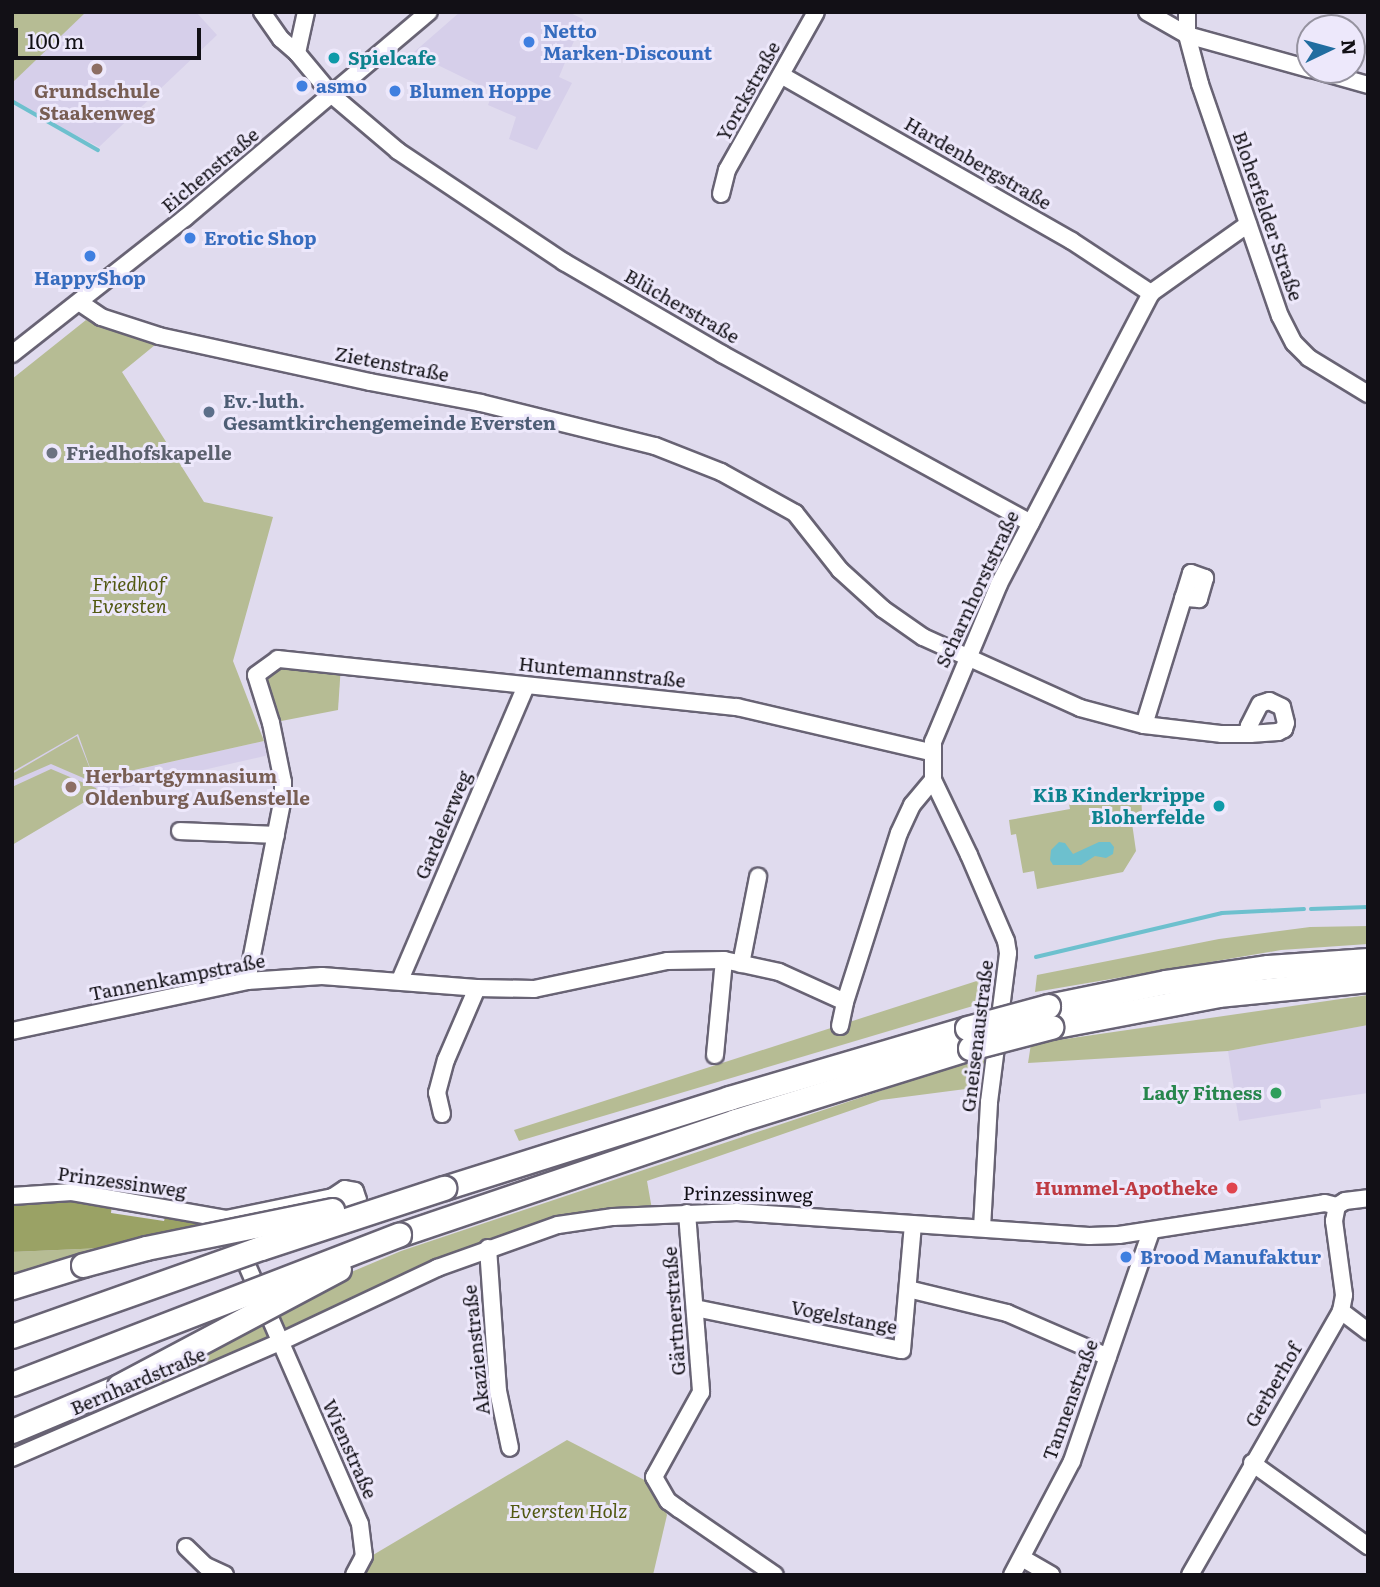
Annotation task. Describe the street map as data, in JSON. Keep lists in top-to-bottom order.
{
  "streets": {
    "street": [
      "Yorckstraße",
      "Hardenbergstraße",
      "Eichenstraße",
      "Bloherfelder Straße",
      "Blücherstraße",
      "Zietenstraße",
      "Scharnhorststraße",
      "Huntemannstraße",
      "Gardelerweg",
      "Tannenkampstraße",
      "Gneisenaustraße",
      "Prinzessinweg",
      "Gärtnerstraße",
      "Vogelstange",
      "Akazienstraße",
      "Bernhardstraße",
      "Gerberhof",
      "Tannenstraße",
      "Wienstraße"
    ]
  },
  "crossings": [
    ["Yorckstraße", "Hardenbergstraße"],
    ["Hardenbergstraße", "Scharnhorststraße"],
    ["Eichenstraße", "Blücherstraße"],
    ["Eichenstraße", "Zietenstraße"],
    ["Bloherfelder Straße", "Scharnhorststraße"],
    ["Blücherstraße", "Scharnhorststraße"],
    ["Zietenstraße", "Scharnhorststraße"],
    ["Scharnhorststraße", "Huntemannstraße"],
    ["Scharnhorststraße", "Gneisenaustraße"],
    ["Huntemannstraße", "Gardelerweg"],
    ["Gardelerweg", "Tannenkampstraße"],
    ["Gneisenaustraße", "Prinzessinweg"],
    ["Prinzessinweg", "Gärtnerstraße"],
    ["Prinzessinweg", "Vogelstange"],
    ["Prinzessinweg", "Akazienstraße"],
    ["Prinzessinweg", "Bernhardstraße"],
    ["Prinzessinweg", "Gerberhof"],
    ["Prinzessinweg", "Tannenstraße"],
    ["Prinzessinweg", "Wienstraße"],
    ["Gärtnerstraße", "Vogelstange"],
    ["Bernhardstraße", "Wienstraße"]
  ],
  "parks": ["Friedhof Eversten", "Eversten Holz"],
  "places": [
    "Netto Marken-Discount",
    "Spielcafe",
    "Grundschule Staakenweg",
    "asmo",
    "Blumen Hoppe",
    "Erotic Shop",
    "HappyShop",
    "Ev.-luth. Gesamtkirchengemeinde Eversten",
    "Friedhofskapelle",
    "Herbartgymnasium Oldenburg Außenstelle",
    "KiB Kinderkrippe Bloherfelde",
    "Lady Fitness",
    "Hummel-Apotheke",
    "Brood Manufaktur"
  ],
  "scale_bar": "100 m",
  "north": "right"
}
